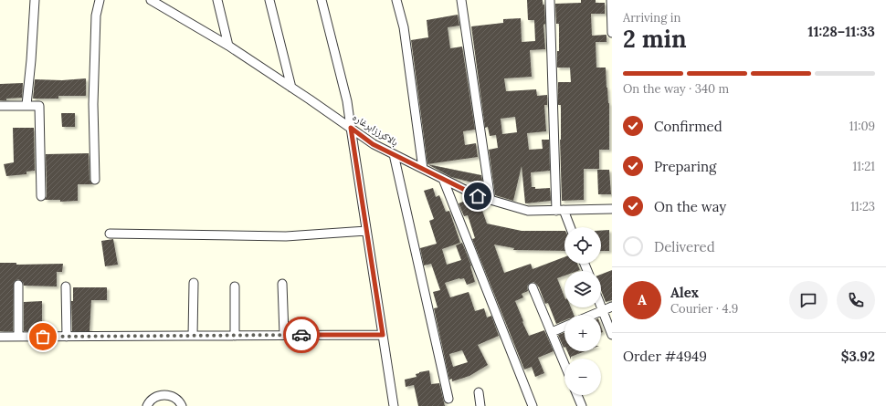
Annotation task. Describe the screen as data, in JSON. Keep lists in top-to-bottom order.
{
  "streets": {
    "street": ["بالاکرززابرغاره"]
  },
  "page": {
    "heading": ["2 min", "Arriving in", "11:28–11:33"],
    "panel": [
      "Alex",
      "Courier · 4.9",
      "Order #4949",
      "$3.92"
    ],
    "bar": "On the way · 340 m",
    "list": [
      ["Confirmed", "11:09"],
      ["Preparing", "11:21"],
      ["On the way", "11:23"],
      "Delivered"
    ],
    "map_buttons": ["+", "−"],
    "round": "A"
  }
}
